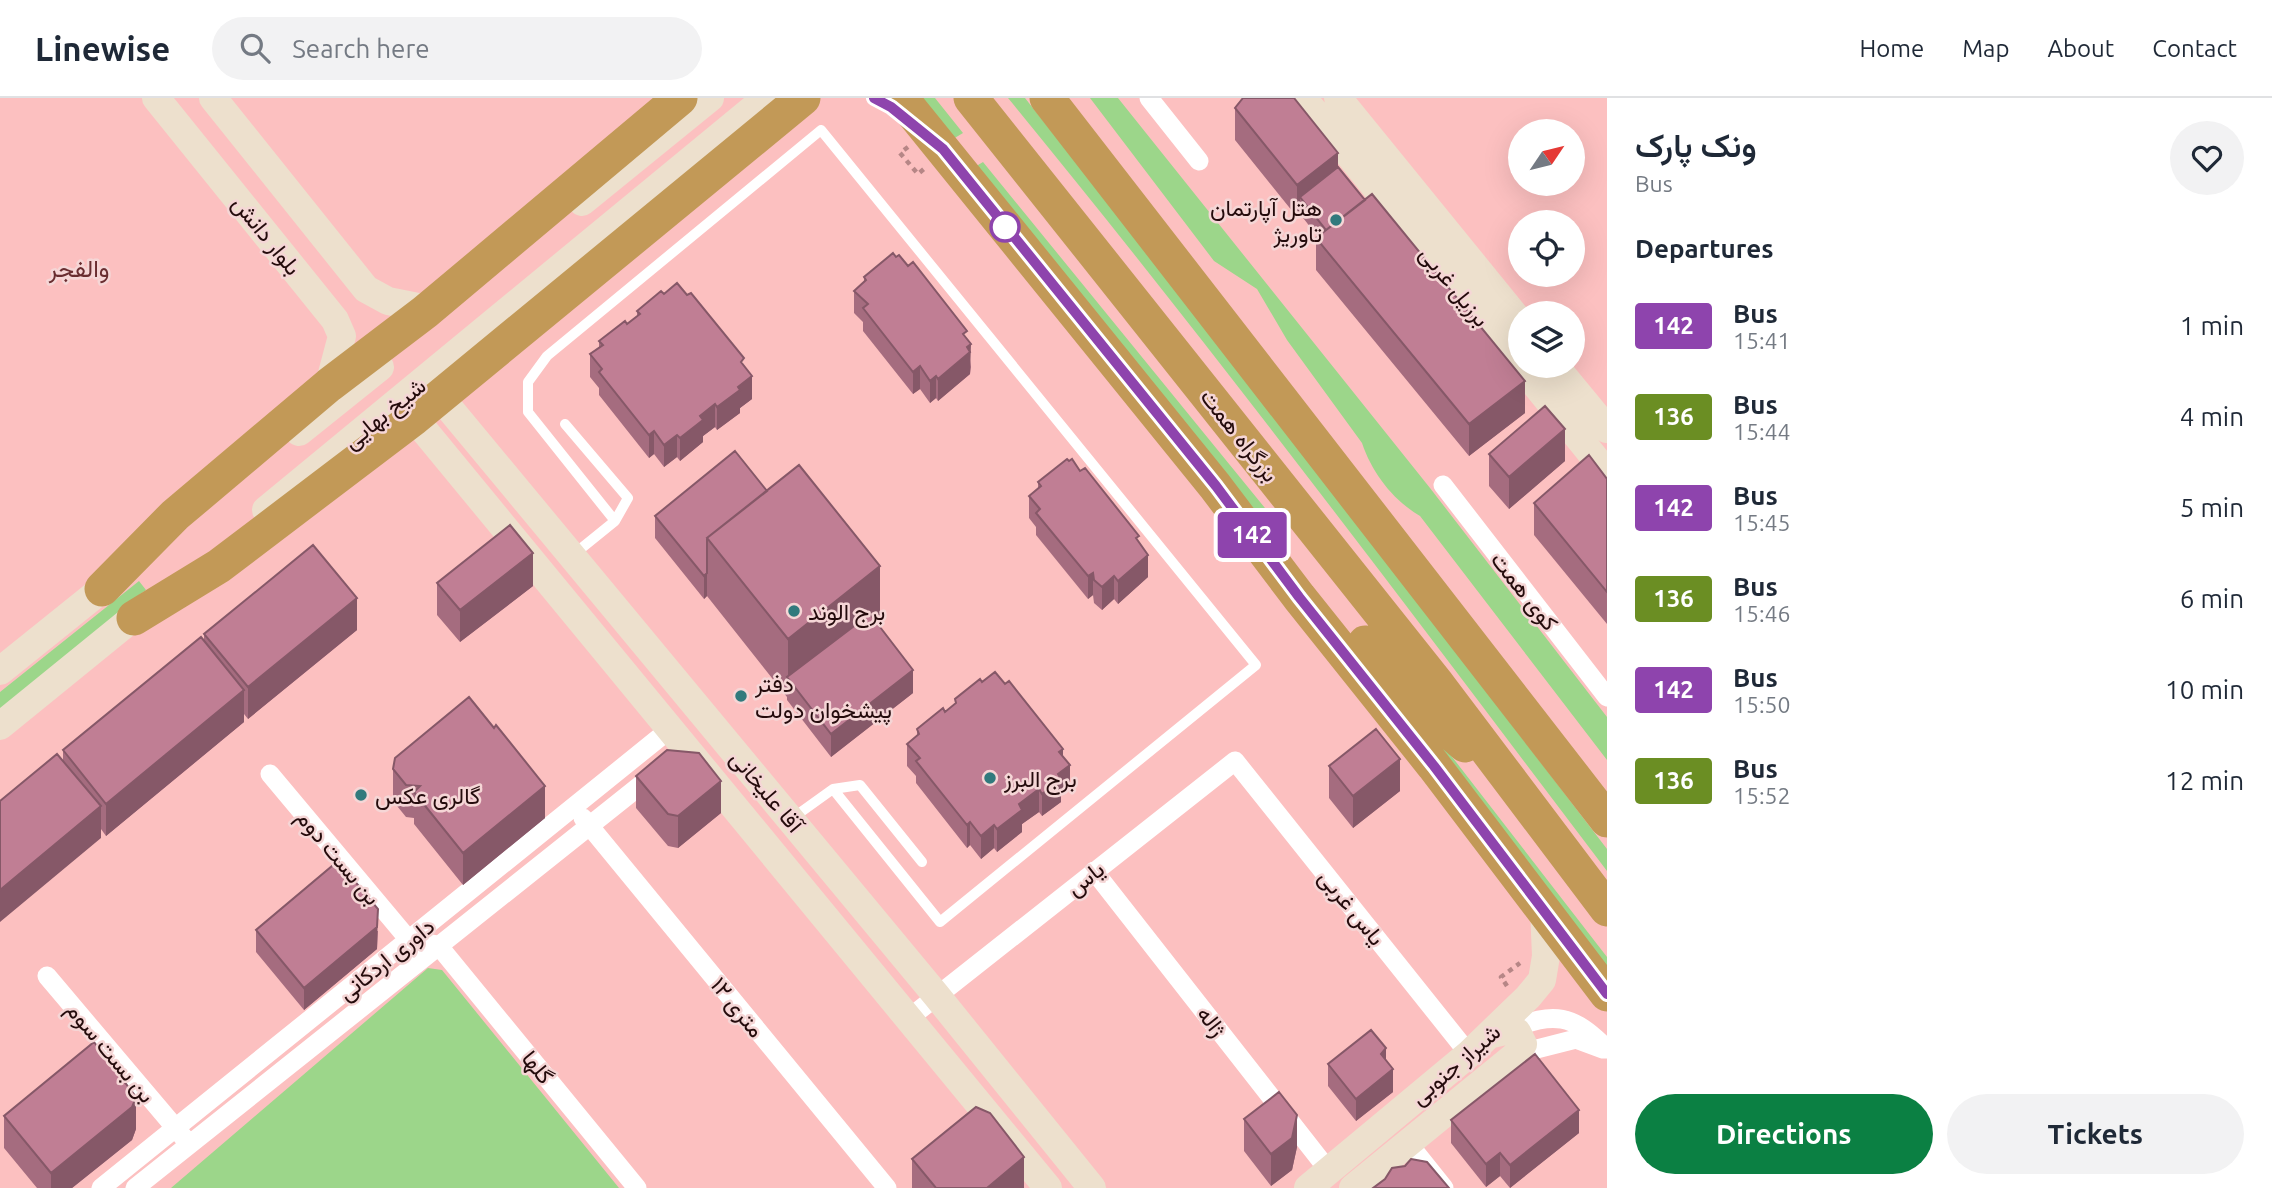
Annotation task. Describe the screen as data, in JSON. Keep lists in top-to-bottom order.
{
  "streets": {
    "highway": ["بزرگراه همت"],
    "street": [
      "بلوار دانش",
      "برزیل غربی",
      "شیخ بهایی",
      "کوی همت",
      "آقا علیخانی",
      "بن بست دوم",
      "یاس",
      "یاس غربی",
      "داوری اردکانی",
      "۱۲ متری",
      "ژاله",
      "بن بست سوم",
      "شیراز جنوبی",
      "گلها"
    ]
  },
  "crossings": [
    ["بلوار دانش", "شیخ بهایی"],
    ["آقا علیخانی", "یاس"],
    ["آقا علیخانی", "داوری اردکانی"],
    ["بن بست دوم", "داوری اردکانی"],
    ["یاس", "یاس غربی"],
    ["یاس", "ژاله"],
    ["یاس غربی", "شیراز جنوبی"],
    ["داوری اردکانی", "۱۲ متری"],
    ["داوری اردکانی", "بن بست سوم"],
    ["داوری اردکانی", "گلها"],
    ["ژاله", "شیراز جنوبی"]
  ],
  "districts": ["والفجر"],
  "places": [
    "هتل آپارتمان تاوریژ",
    "برج الوند",
    "دفتر پیشخوان دولت",
    "برج البرز",
    "گالری عکس"
  ],
  "lines": ["bus line 142"],
  "north": "top right",
  "page": {
    "header": "Linewise",
    "search": "Search here",
    "nav": [
      "Home",
      "Map",
      "About",
      "Contact"
    ],
    "on_map": "142",
    "heading": [
      ["ونک پارک", "Bus"],
      "Departures"
    ],
    "list": [
      {
        "mark": "142",
        "name": "Bus",
        "note": "15:41",
        "value": "1 min"
      },
      {
        "mark": "136",
        "name": "Bus",
        "note": "15:44",
        "value": "4 min"
      },
      {
        "mark": "142",
        "name": "Bus",
        "note": "15:45",
        "value": "5 min"
      },
      {
        "mark": "136",
        "name": "Bus",
        "note": "15:46",
        "value": "6 min"
      },
      {
        "mark": "142",
        "name": "Bus",
        "note": "15:50",
        "value": "10 min"
      },
      {
        "mark": "136",
        "name": "Bus",
        "note": "15:52",
        "value": "12 min"
      }
    ],
    "buttons": ["Directions", "Tickets"]
  }
}
